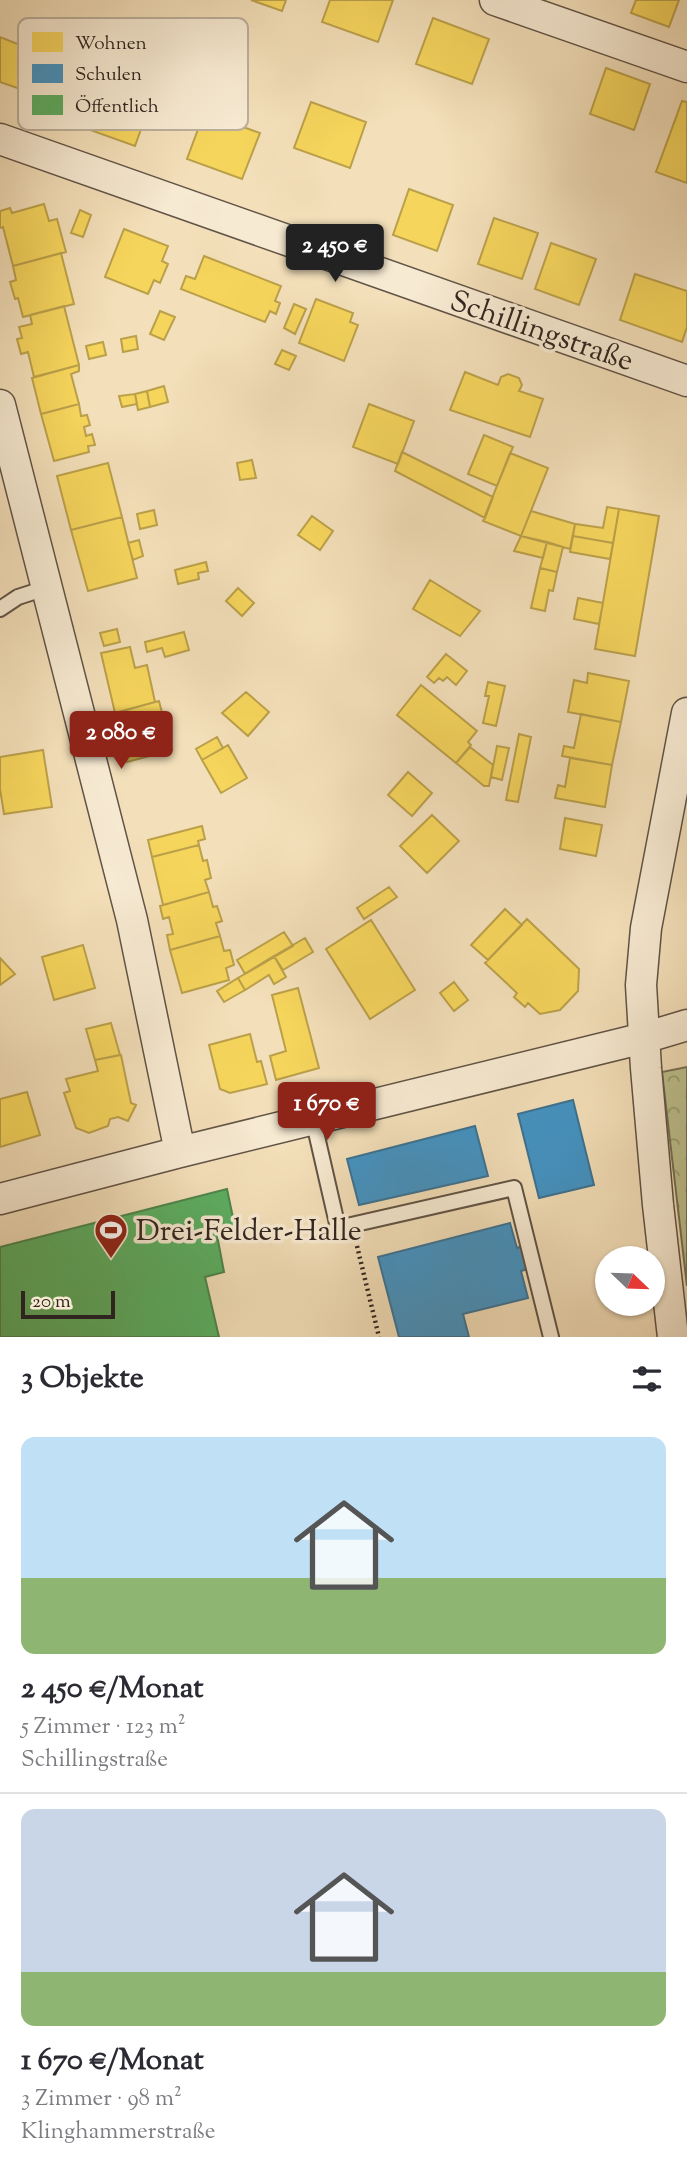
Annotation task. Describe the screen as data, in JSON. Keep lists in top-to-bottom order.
{
  "streets": {
    "street": ["Schillingstraße"]
  },
  "places": {
    "sports": ["Drei-Felder-Halle"]
  },
  "legend": ["Wohnen", "Schulen", "Öffentlich"],
  "scale_bar": "20 m",
  "north": "bottom right",
  "page": {
    "price": ["2 450 €", "2 080 €", "1 670 €"],
    "scale": "20 m",
    "heading": "3 Objekte",
    "list": [
      {
        "name": "2 450 €/Monat",
        "note": "5 Zimmer · 123 m² · Schillingstraße"
      },
      {
        "name": "1 670 €/Monat",
        "note": "3 Zimmer · 98 m² · Klinghammerstraße"
      }
    ]
  }
}
